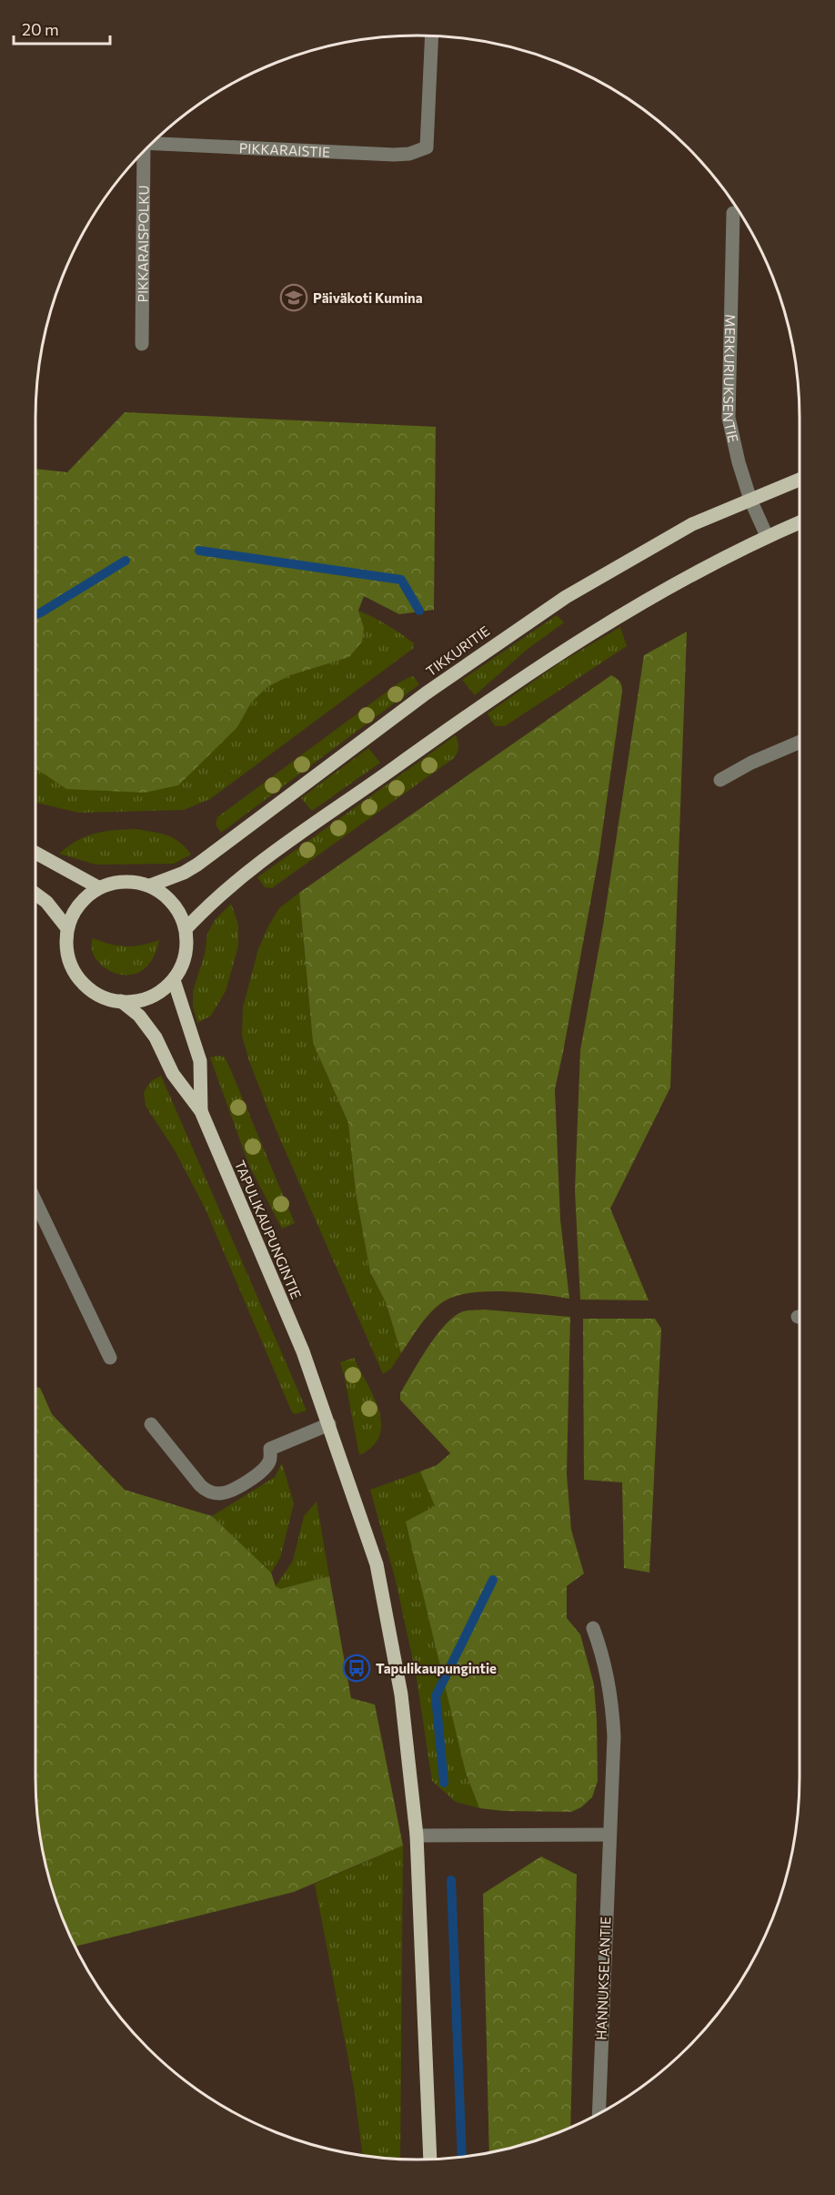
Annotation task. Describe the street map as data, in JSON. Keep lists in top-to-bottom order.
{
  "streets": {
    "main road": ["TIKKURITIE", "TAPULIKAUPUNGINTIE"],
    "street": [
      "PIKKARAISTIE",
      "PIKKARAISPOLKU",
      "MERKURIUKSENTIE",
      "HANNUKSELANTIE"
    ]
  },
  "crossings": [
    ["MERKURIUKSENTIE", "TIKKURITIE"],
    ["TIKKURITIE", "TAPULIKAUPUNGINTIE"]
  ],
  "places": {
    "school or university": ["Päiväkoti Kumina"],
    "bus stop": ["Tapulikaupungintie"]
  },
  "scale_bar": "20 m"
}
